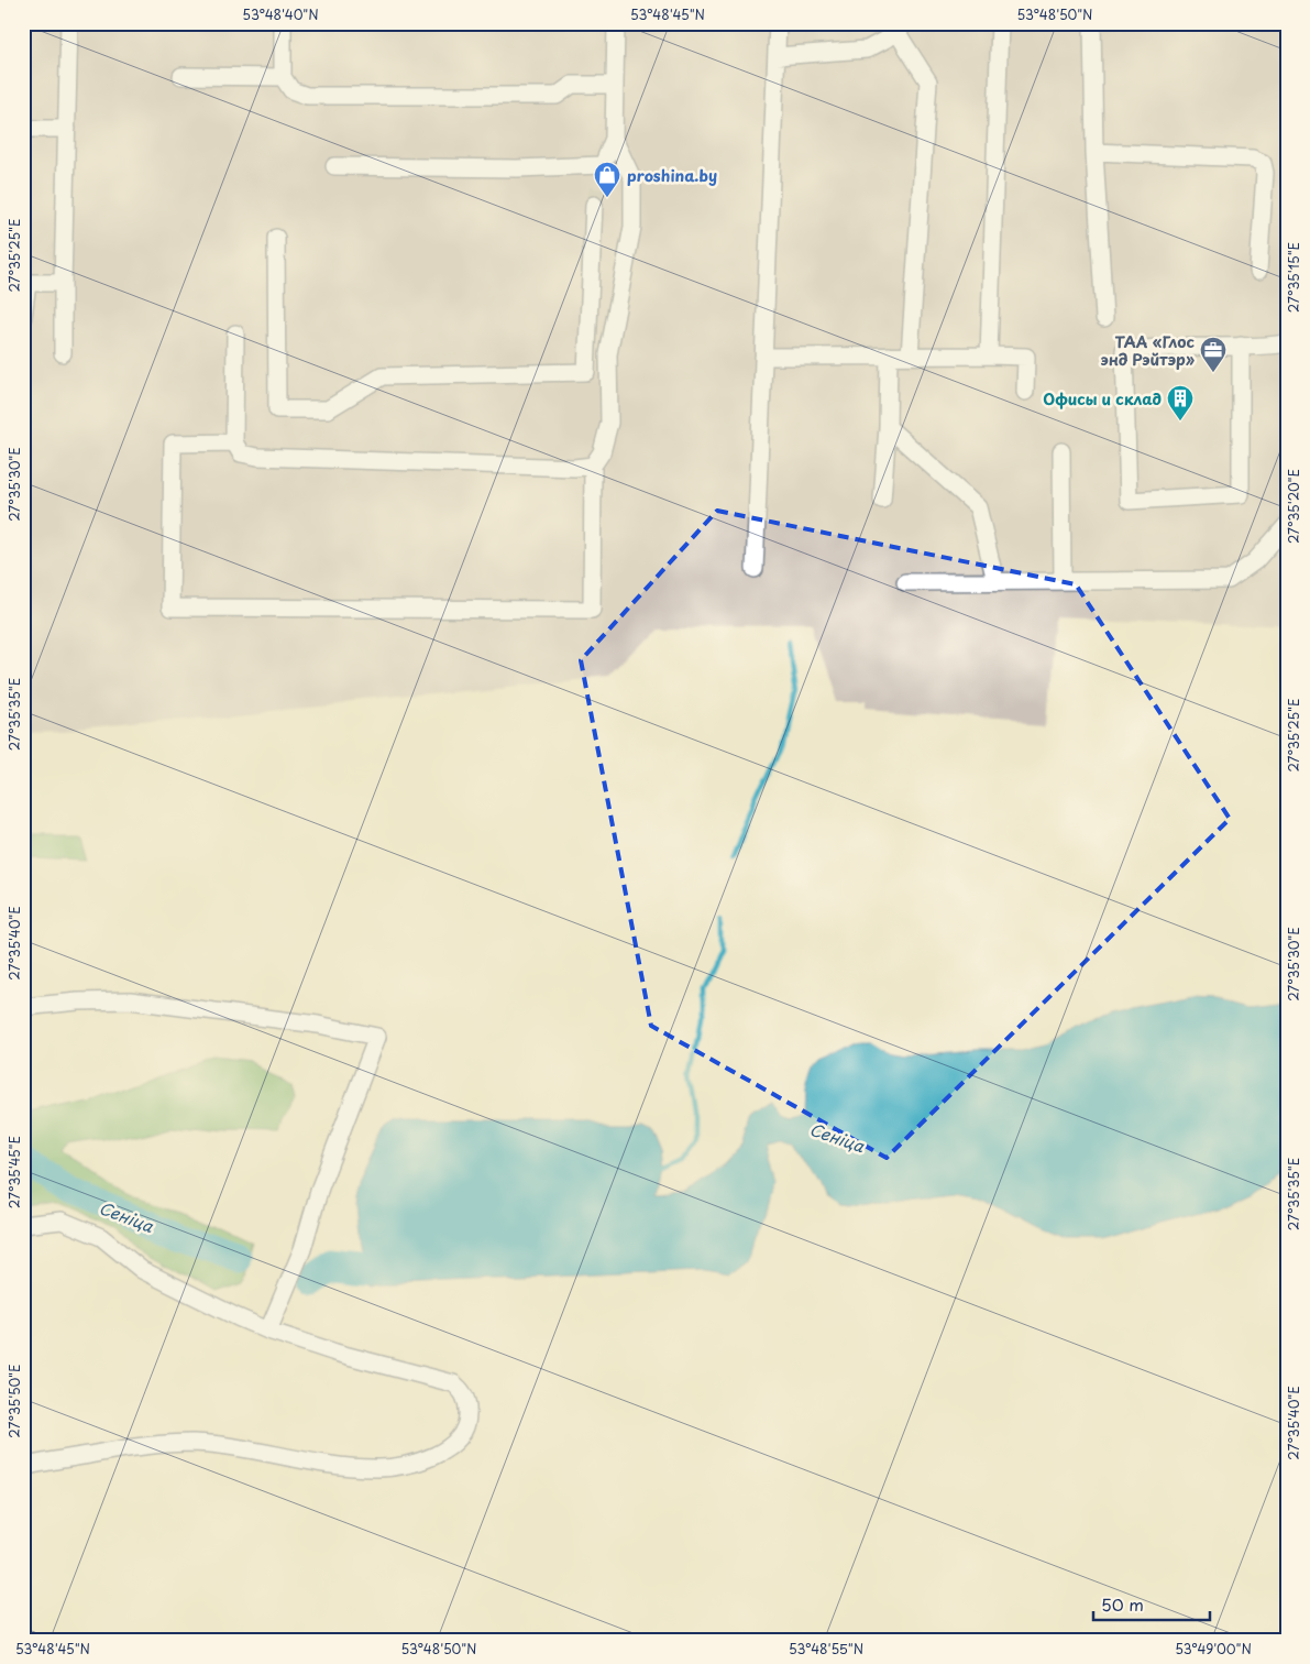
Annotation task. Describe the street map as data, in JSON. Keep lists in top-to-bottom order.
{
  "water": ["Сеніца"],
  "places": {
    "shop": ["proshina.by"],
    "office": ["ТАА «Глос энд Рэйтэр»"],
    "building": ["Офисы и склад"]
  },
  "scale_bar": "50 m",
  "coordinates": [
    "53°48'40\"N",
    "53°48'45\"N",
    "53°48'50\"N",
    "27°35'25\"E",
    "27°35'15\"E",
    "27°35'30\"E",
    "27°35'20\"E",
    "27°35'35\"E",
    "27°35'40\"E",
    "27°35'45\"E",
    "27°35'50\"E",
    "53°48'55\"N",
    "53°49'00\"N"
  ]
}
